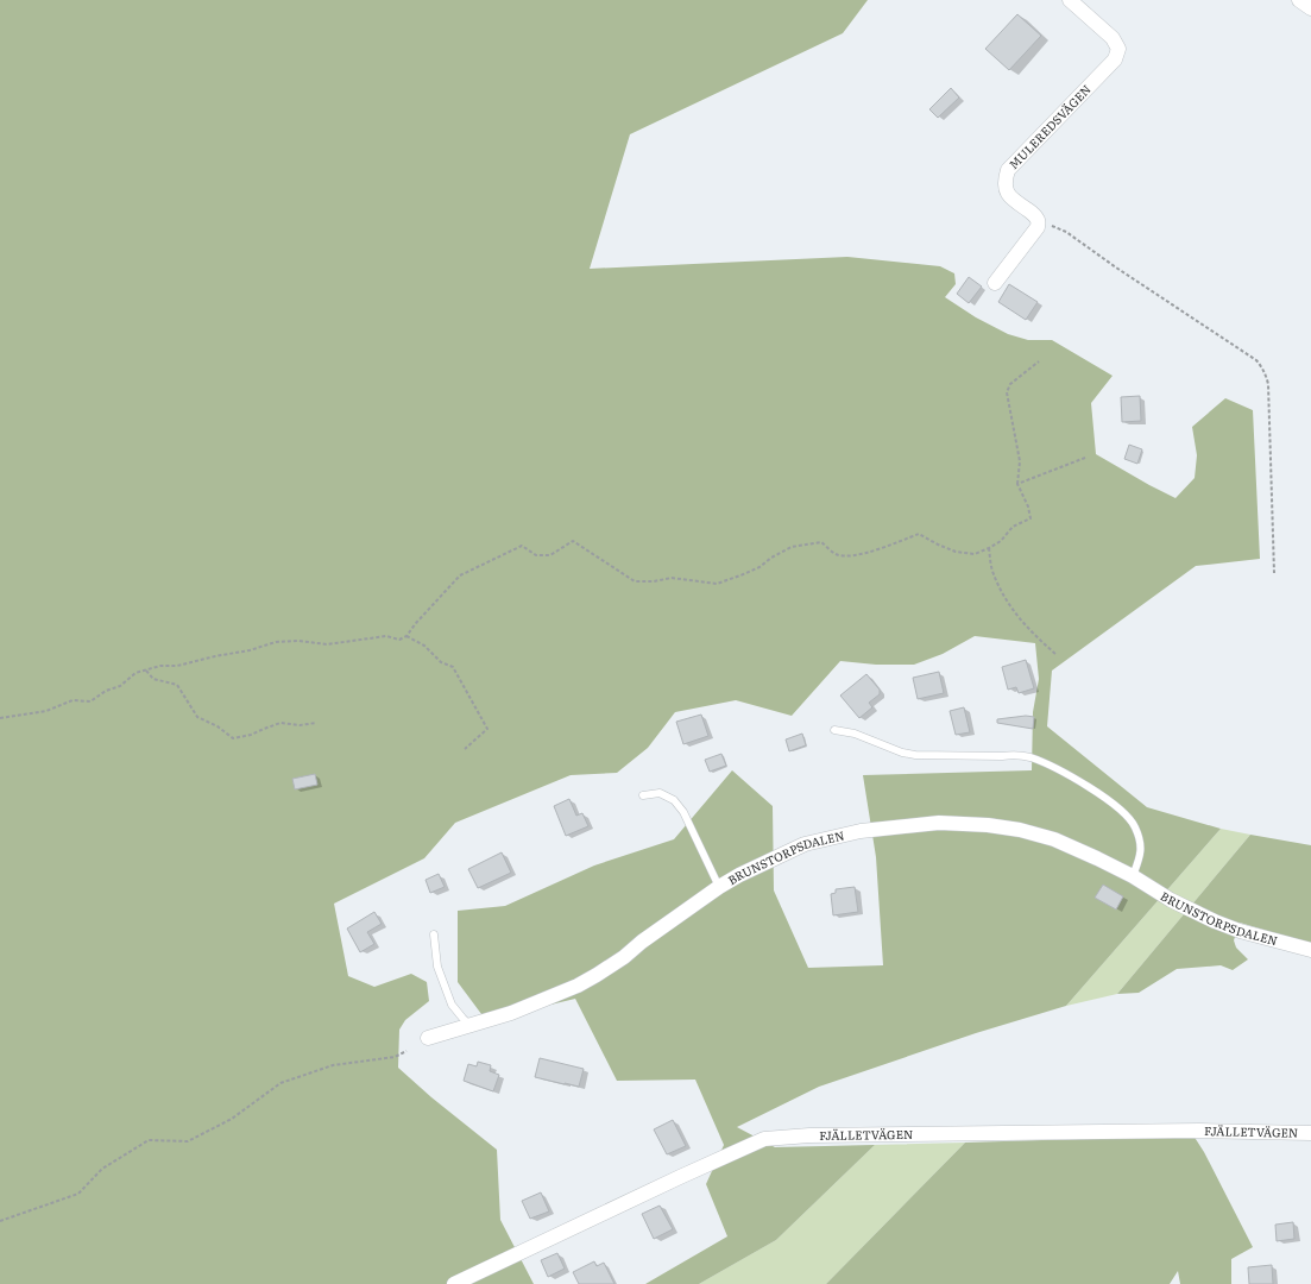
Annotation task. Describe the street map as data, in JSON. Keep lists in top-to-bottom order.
{
  "streets": {
    "street": ["MULEREDSVÄGEN", "BRUNSTORPSDALEN", "FJÄLLETVÄGEN"]
  }
}
